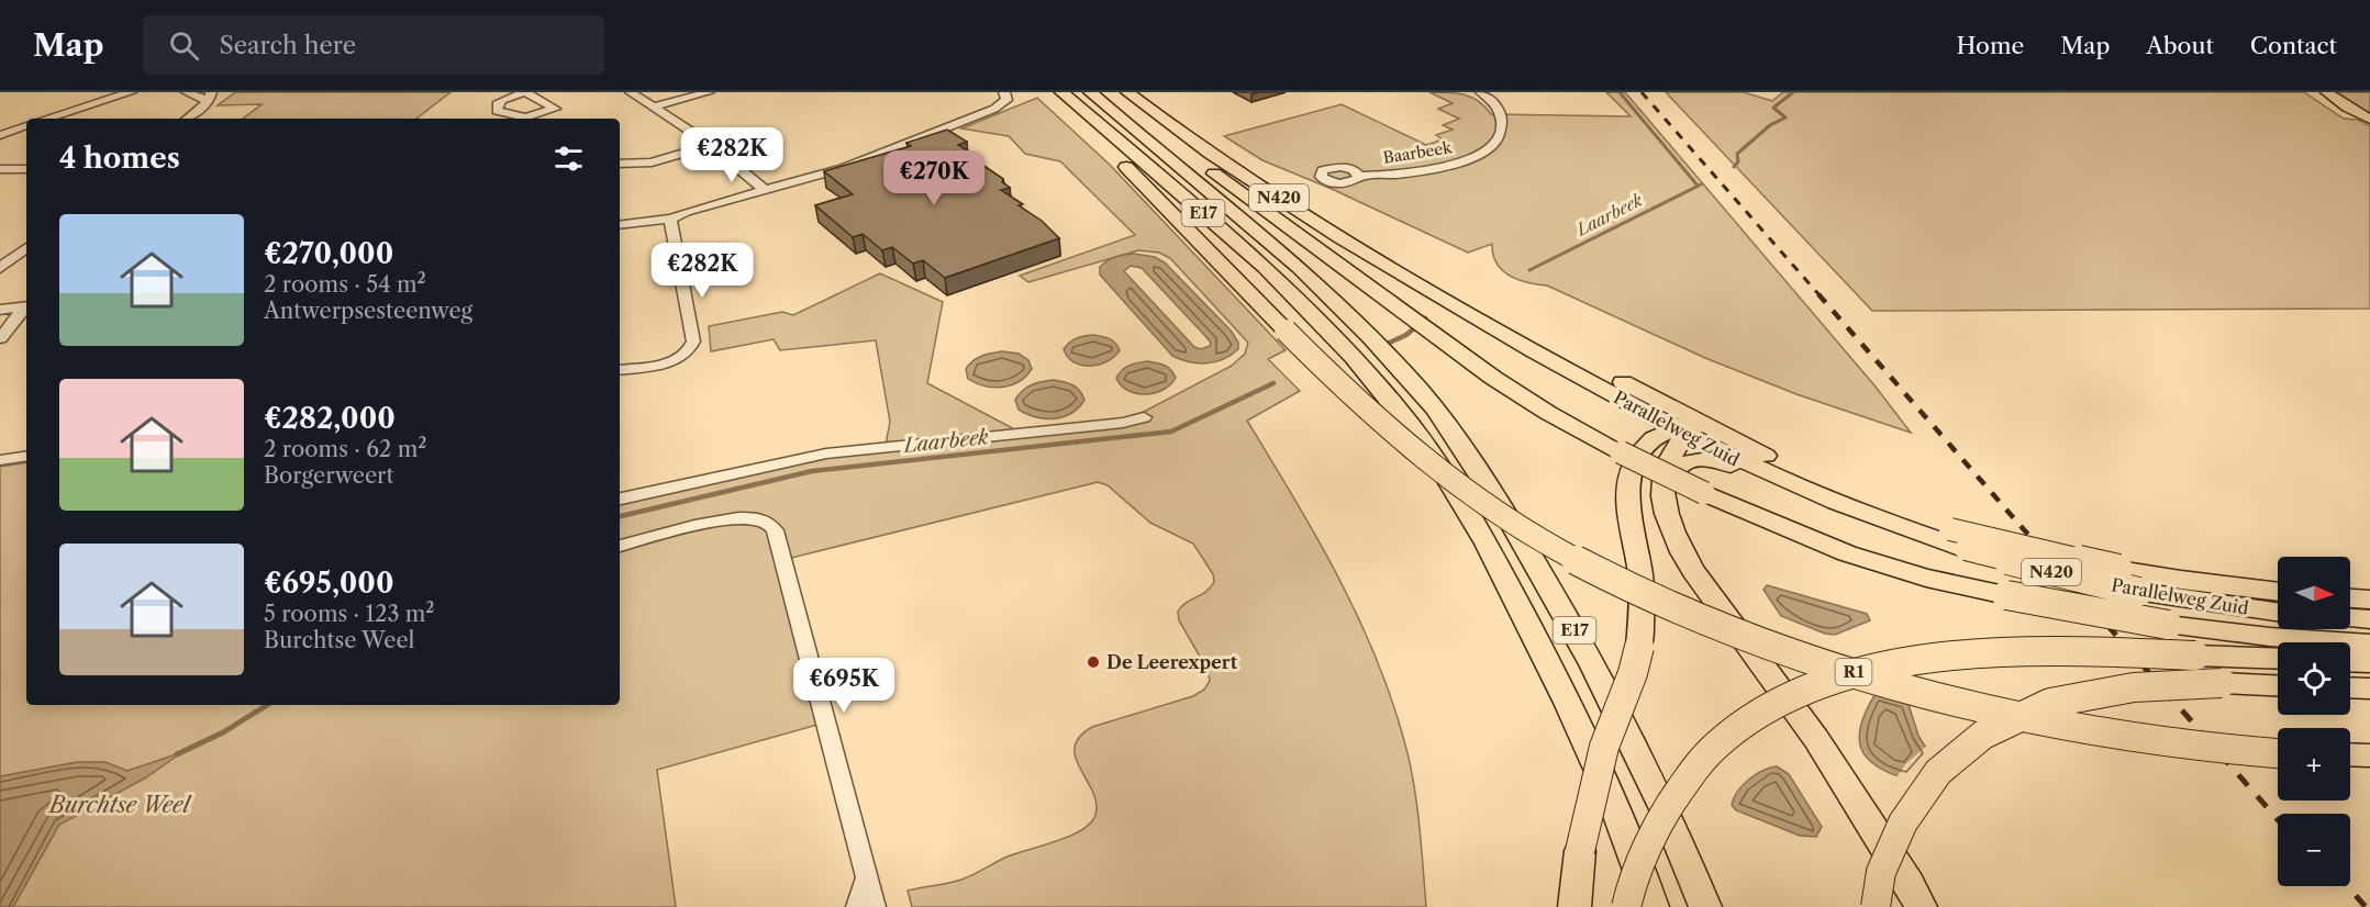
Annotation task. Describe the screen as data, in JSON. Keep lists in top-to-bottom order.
{
  "streets": {
    "highway": [
      "N420",
      "E17",
      "Parallelweg Zuid",
      "R1"
    ],
    "street": ["Baarbeek"]
  },
  "water": ["Laarbeek"],
  "parks": ["Burchtse Weel"],
  "places": ["De Leerexpert"],
  "north": "right",
  "page": {
    "header": "Map",
    "search": "Search here",
    "nav": [
      "Home",
      "Map",
      "About",
      "Contact"
    ],
    "heading": "4 homes",
    "price": [
      "€282K",
      "€270K",
      "€282K",
      "€695K"
    ],
    "list": [
      {
        "name": "€270,000",
        "note": "2 rooms · 54 m² · Antwerpsesteenweg"
      },
      {
        "name": "€282,000",
        "note": "2 rooms · 62 m² · Borgerweert"
      },
      {
        "name": "€695,000",
        "note": "5 rooms · 123 m² · Burchtse Weel"
      }
    ],
    "map_buttons": ["+", "−"]
  }
}
